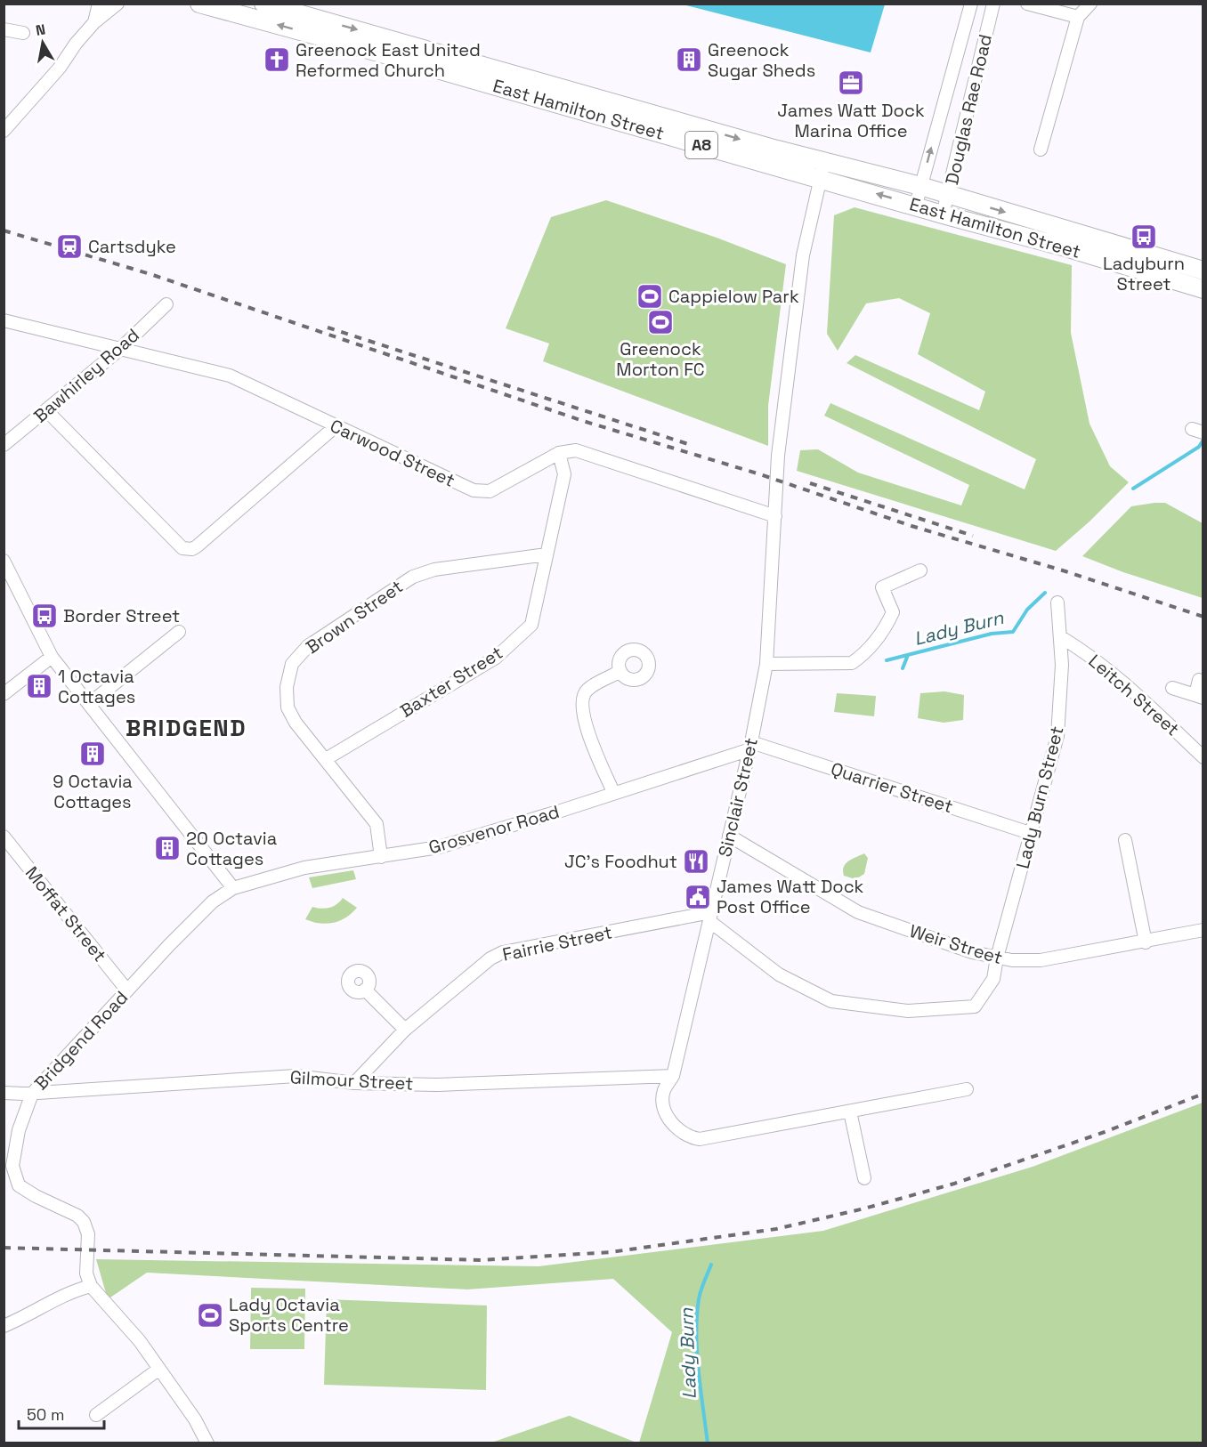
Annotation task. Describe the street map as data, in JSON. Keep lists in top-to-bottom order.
{
  "streets": {
    "highway": ["East Hamilton Street", "A8"],
    "street": [
      "Douglas Rae Road",
      "Bawhirley Road",
      "Carwood Street",
      "Brown Street",
      "Baxter Street",
      "Leitch Street",
      "Quarrier Street",
      "Sinclair Street",
      "Lady Burn Street",
      "Grosvenor Road",
      "Moffat Street",
      "Fairrie Street",
      "Weir Street",
      "Bridgend Road",
      "Gilmour Street"
    ]
  },
  "crossings": [
    ["East Hamilton Street", "Douglas Rae Road"],
    ["East Hamilton Street", "Sinclair Street"],
    ["Bawhirley Road", "Carwood Street"],
    ["Carwood Street", "Baxter Street"],
    ["Carwood Street", "Sinclair Street"],
    ["Brown Street", "Baxter Street"],
    ["Brown Street", "Grosvenor Road"],
    ["Leitch Street", "Lady Burn Street"],
    ["Quarrier Street", "Sinclair Street"],
    ["Quarrier Street", "Lady Burn Street"],
    ["Quarrier Street", "Grosvenor Road"],
    ["Sinclair Street", "Lady Burn Street"],
    ["Sinclair Street", "Grosvenor Road"],
    ["Sinclair Street", "Fairrie Street"],
    ["Sinclair Street", "Weir Street"],
    ["Sinclair Street", "Gilmour Street"],
    ["Lady Burn Street", "Fairrie Street"],
    ["Lady Burn Street", "Weir Street"],
    ["Grosvenor Road", "Bridgend Road"],
    ["Moffat Street", "Bridgend Road"],
    ["Fairrie Street", "Gilmour Street"],
    ["Bridgend Road", "Gilmour Street"]
  ],
  "districts": ["BRIDGEND"],
  "water": ["Lady Burn"],
  "places": {
    "church": ["Greenock East United Reformed Church"],
    "building": [
      "Greenock Sugar Sheds",
      "1 Octavia Cottages",
      "9 Octavia Cottages",
      "20 Octavia Cottages"
    ],
    "office": ["James Watt Dock Marina Office"],
    "bus stop": ["Ladyburn Street", "Border Street"],
    "station": ["Cartsdyke"],
    "sports": ["Cappielow Park", "Greenock Morton FC", "Lady Octavia Sports Centre"],
    "restaurant": ["JC's Foodhut"],
    "public building": ["James Watt Dock Post Office"]
  },
  "scale_bar": "50 m",
  "north": "top"
}
